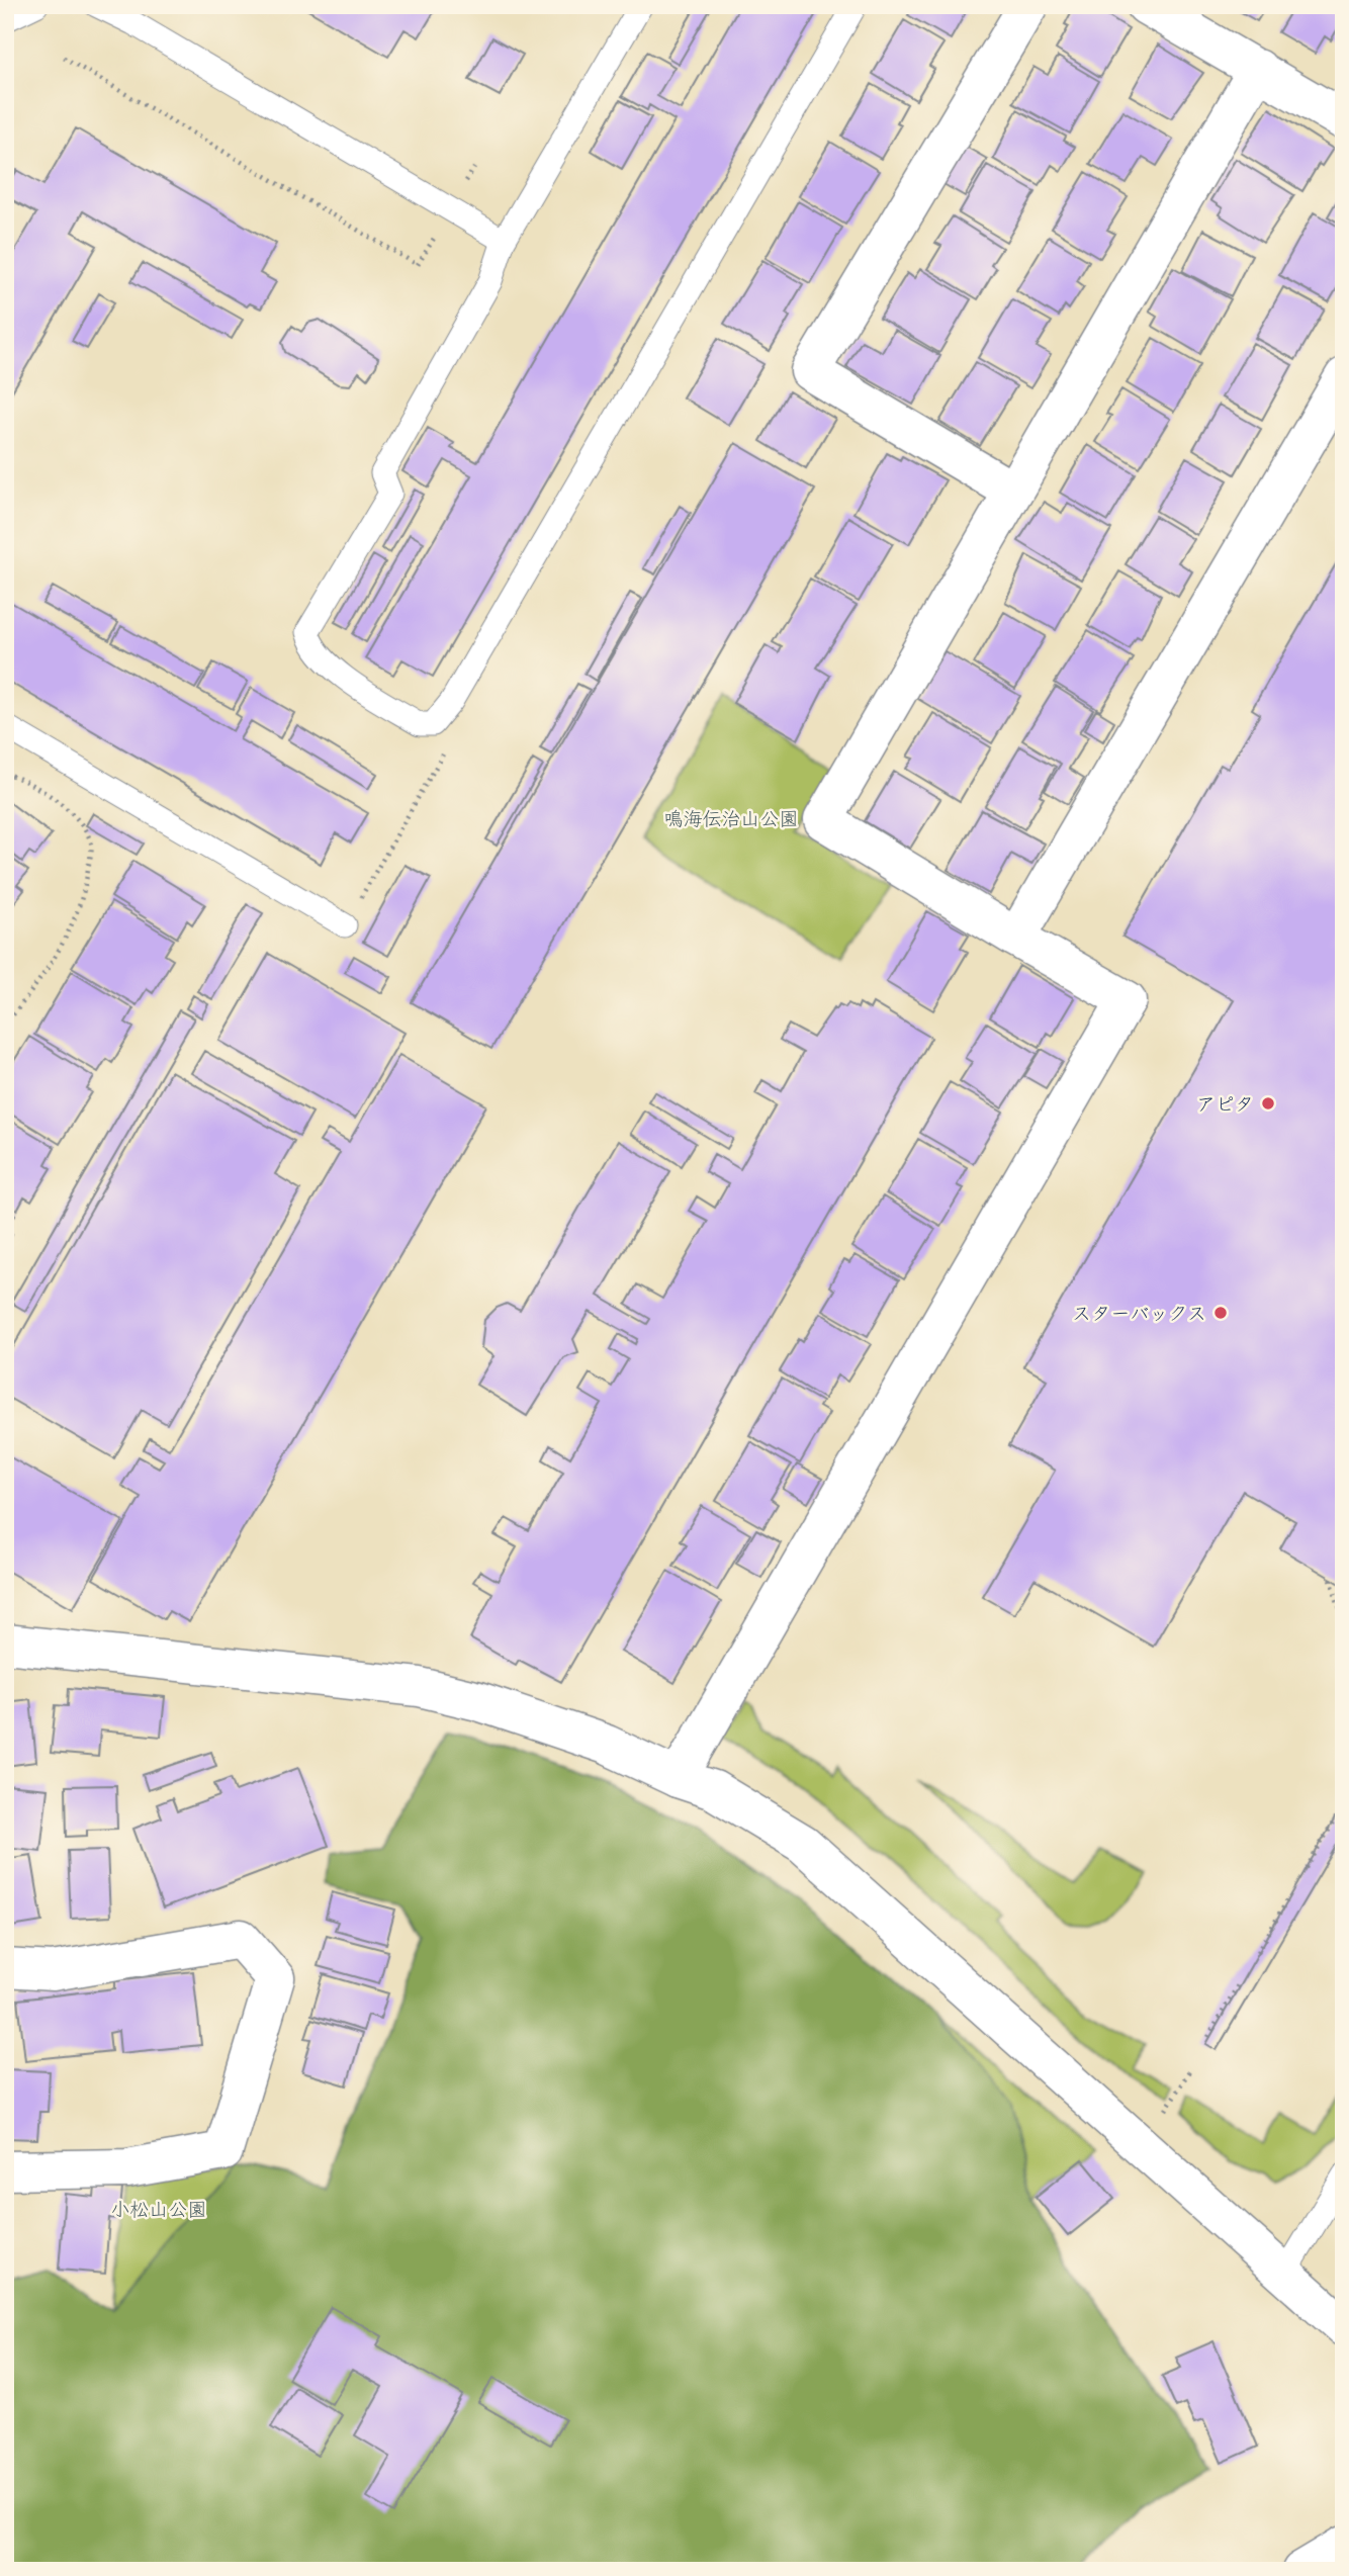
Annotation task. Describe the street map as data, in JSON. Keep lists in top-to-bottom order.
{
  "parks": ["鳴海伝治山公園", "小松山公園"],
  "places": ["アピタ", "スターバックス"]
}
